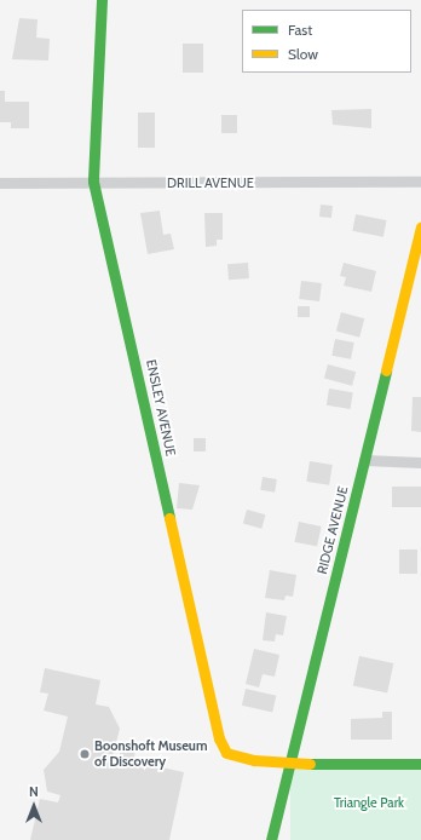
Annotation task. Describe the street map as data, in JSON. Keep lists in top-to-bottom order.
{
  "streets": {
    "street": ["DRILL AVENUE", "ENSLEY AVENUE", "RIDGE AVENUE"]
  },
  "crossings": [
    ["DRILL AVENUE", "ENSLEY AVENUE"],
    ["ENSLEY AVENUE", "RIDGE AVENUE"]
  ],
  "parks": ["Triangle Park"],
  "places": ["Boonshoft Museum of Discovery"],
  "legend": ["Fast", "Slow"],
  "north": "top"
}
